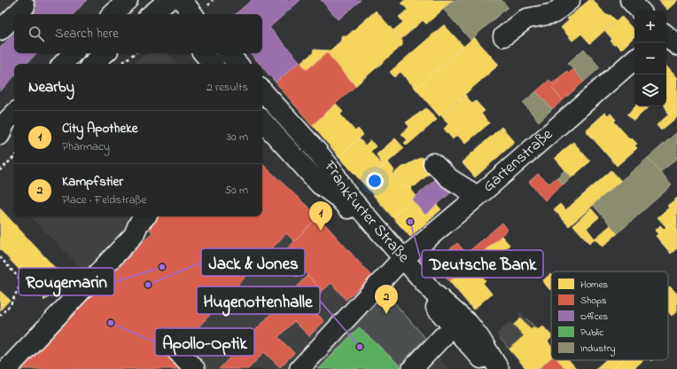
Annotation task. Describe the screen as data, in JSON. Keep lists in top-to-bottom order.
{
  "streets": {
    "main road": ["Gartenstraße", "Frankfurter Straße"]
  },
  "crossings": [
    ["Gartenstraße", "Frankfurter Straße"]
  ],
  "places": [
    "Deutsche Bank",
    "Rougemarin",
    "Jack & Jones",
    "Apollo-Optik",
    "Hugenottenhalle"
  ],
  "legend": [
    "Homes",
    "Shops",
    "Offices",
    "Public",
    "Industry"
  ],
  "page": {
    "map_buttons": ["+", "−"],
    "search": "Search here",
    "heading": ["Nearby", "2 results"],
    "list": [
      {
        "mark": "1",
        "name": "City Apotheke",
        "note": "Pharmacy",
        "value": "30 m"
      },
      {
        "mark": "2",
        "name": "Kampfstier",
        "note": "Place · Feldstraße",
        "value": "50 m"
      }
    ],
    "pins": ["1", "2"]
  }
}
